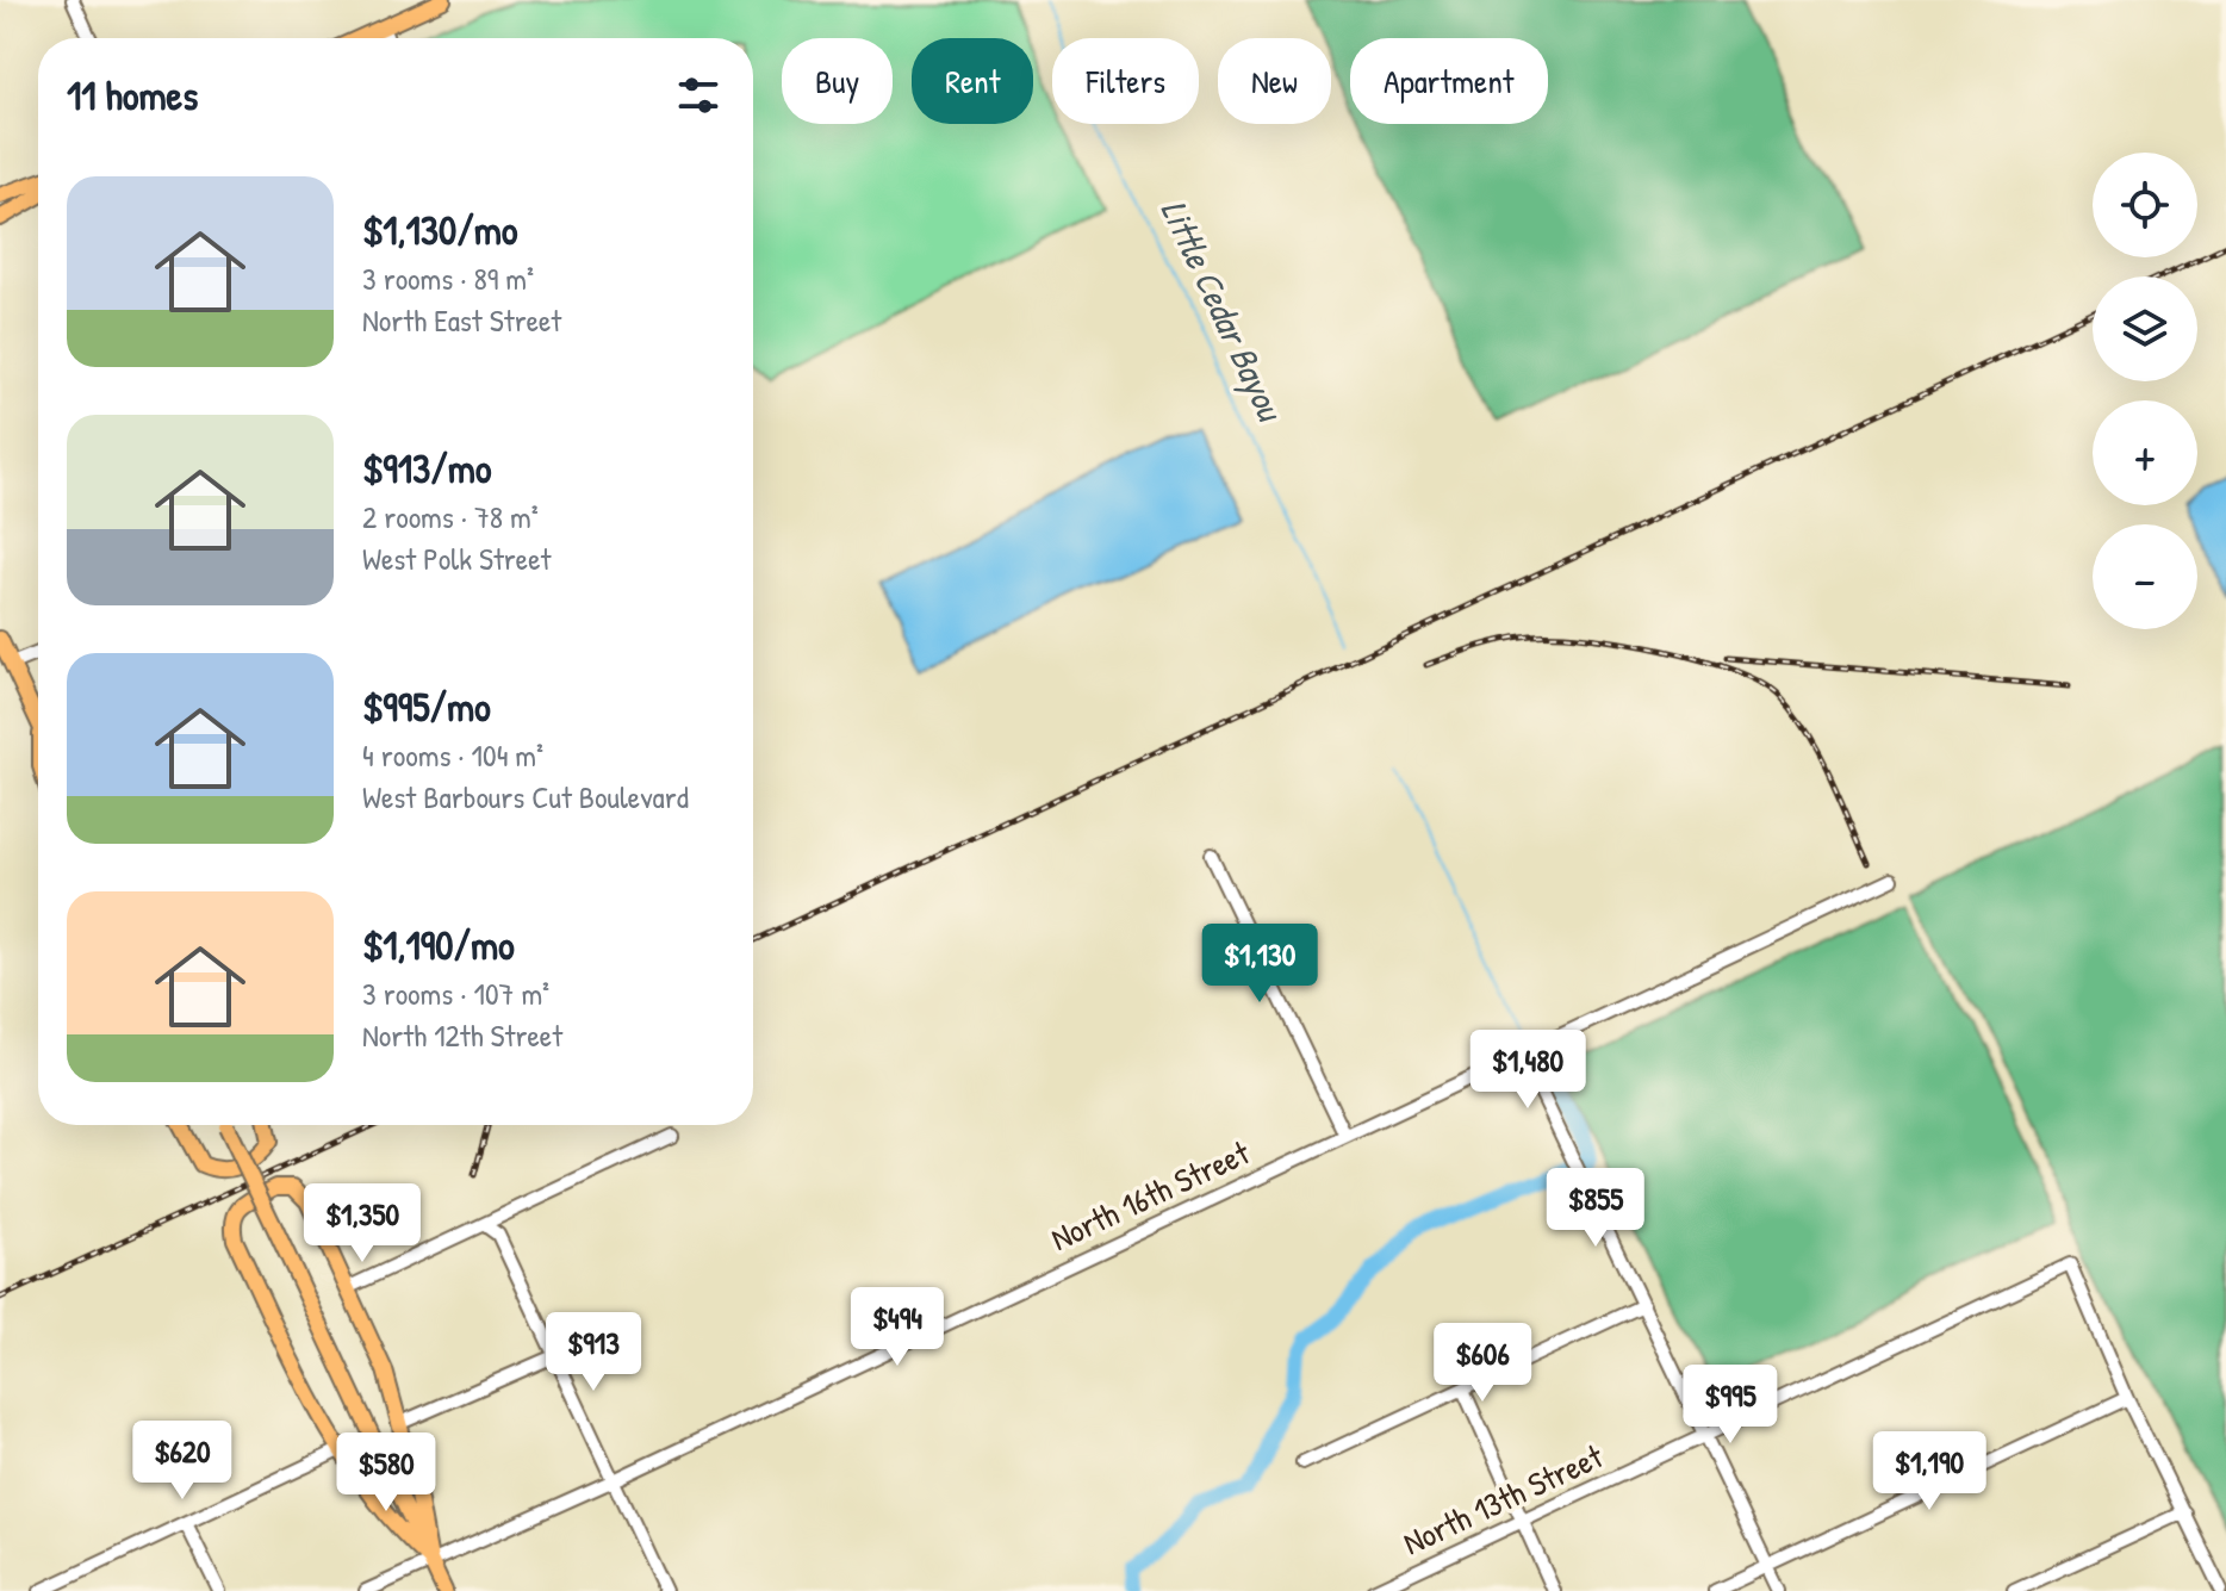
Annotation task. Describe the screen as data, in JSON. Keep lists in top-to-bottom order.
{
  "streets": {
    "street": ["North 16th Street", "North 13th Street"]
  },
  "water": ["Little Cedar Bayou"],
  "page": {
    "chip": [
      "Buy",
      "Rent",
      "Filters",
      "New",
      "Apartment"
    ],
    "heading": "11 homes",
    "map_buttons": ["+", "−"],
    "list": [
      {
        "name": "$1,130/mo",
        "note": "3 rooms · 89 m² · North East Street"
      },
      {
        "name": "$913/mo",
        "note": "2 rooms · 78 m² · West Polk Street"
      },
      {
        "name": "$995/mo",
        "note": "4 rooms · 104 m² · West Barbours Cut Boulevard"
      },
      {
        "name": "$1,190/mo",
        "note": "3 rooms · 107 m² · North 12th Street"
      }
    ],
    "price": [
      "$1,130",
      "$1,480",
      "$855",
      "$1,350",
      "$494",
      "$913",
      "$606",
      "$995",
      "$620",
      "$1,190",
      "$580"
    ]
  }
}
